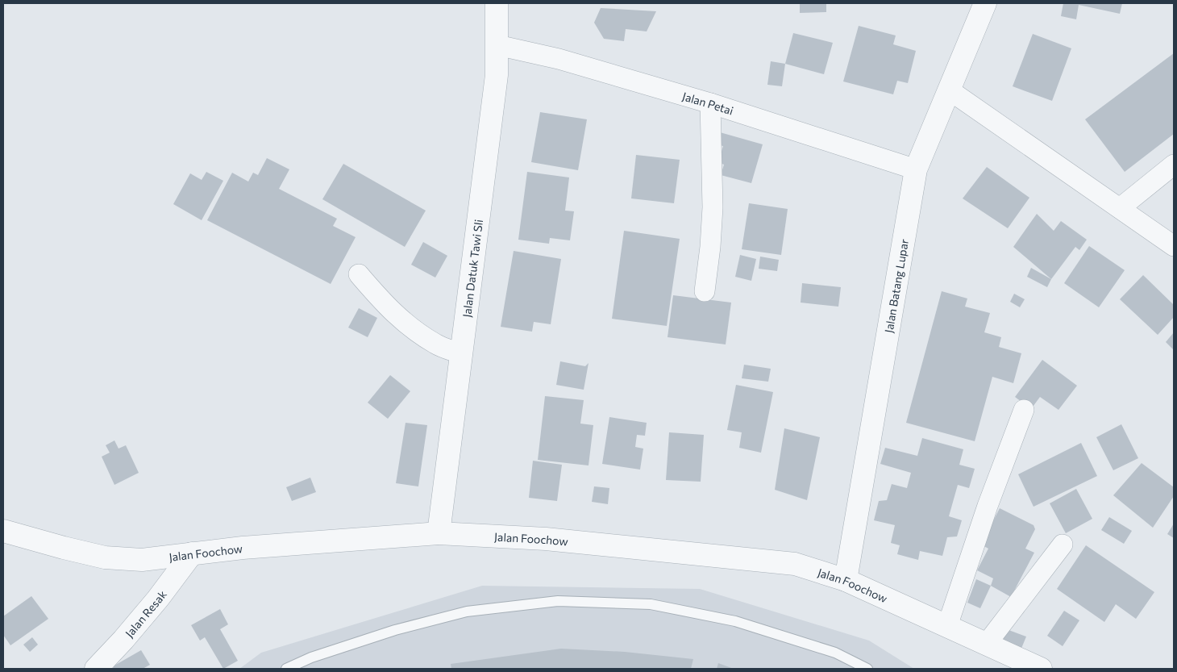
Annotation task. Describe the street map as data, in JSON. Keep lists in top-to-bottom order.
{
  "streets": {
    "street": [
      "Jalan Petai",
      "Jalan Datuk Tawi Sli",
      "Jalan Batang Lupar",
      "Jalan Foochow",
      "Jalan Resak"
    ]
  },
  "crossings": [
    ["Jalan Petai", "Jalan Datuk Tawi Sli"],
    ["Jalan Petai", "Jalan Batang Lupar"],
    ["Jalan Datuk Tawi Sli", "Jalan Foochow"],
    ["Jalan Batang Lupar", "Jalan Foochow"],
    ["Jalan Foochow", "Jalan Resak"]
  ]
}
